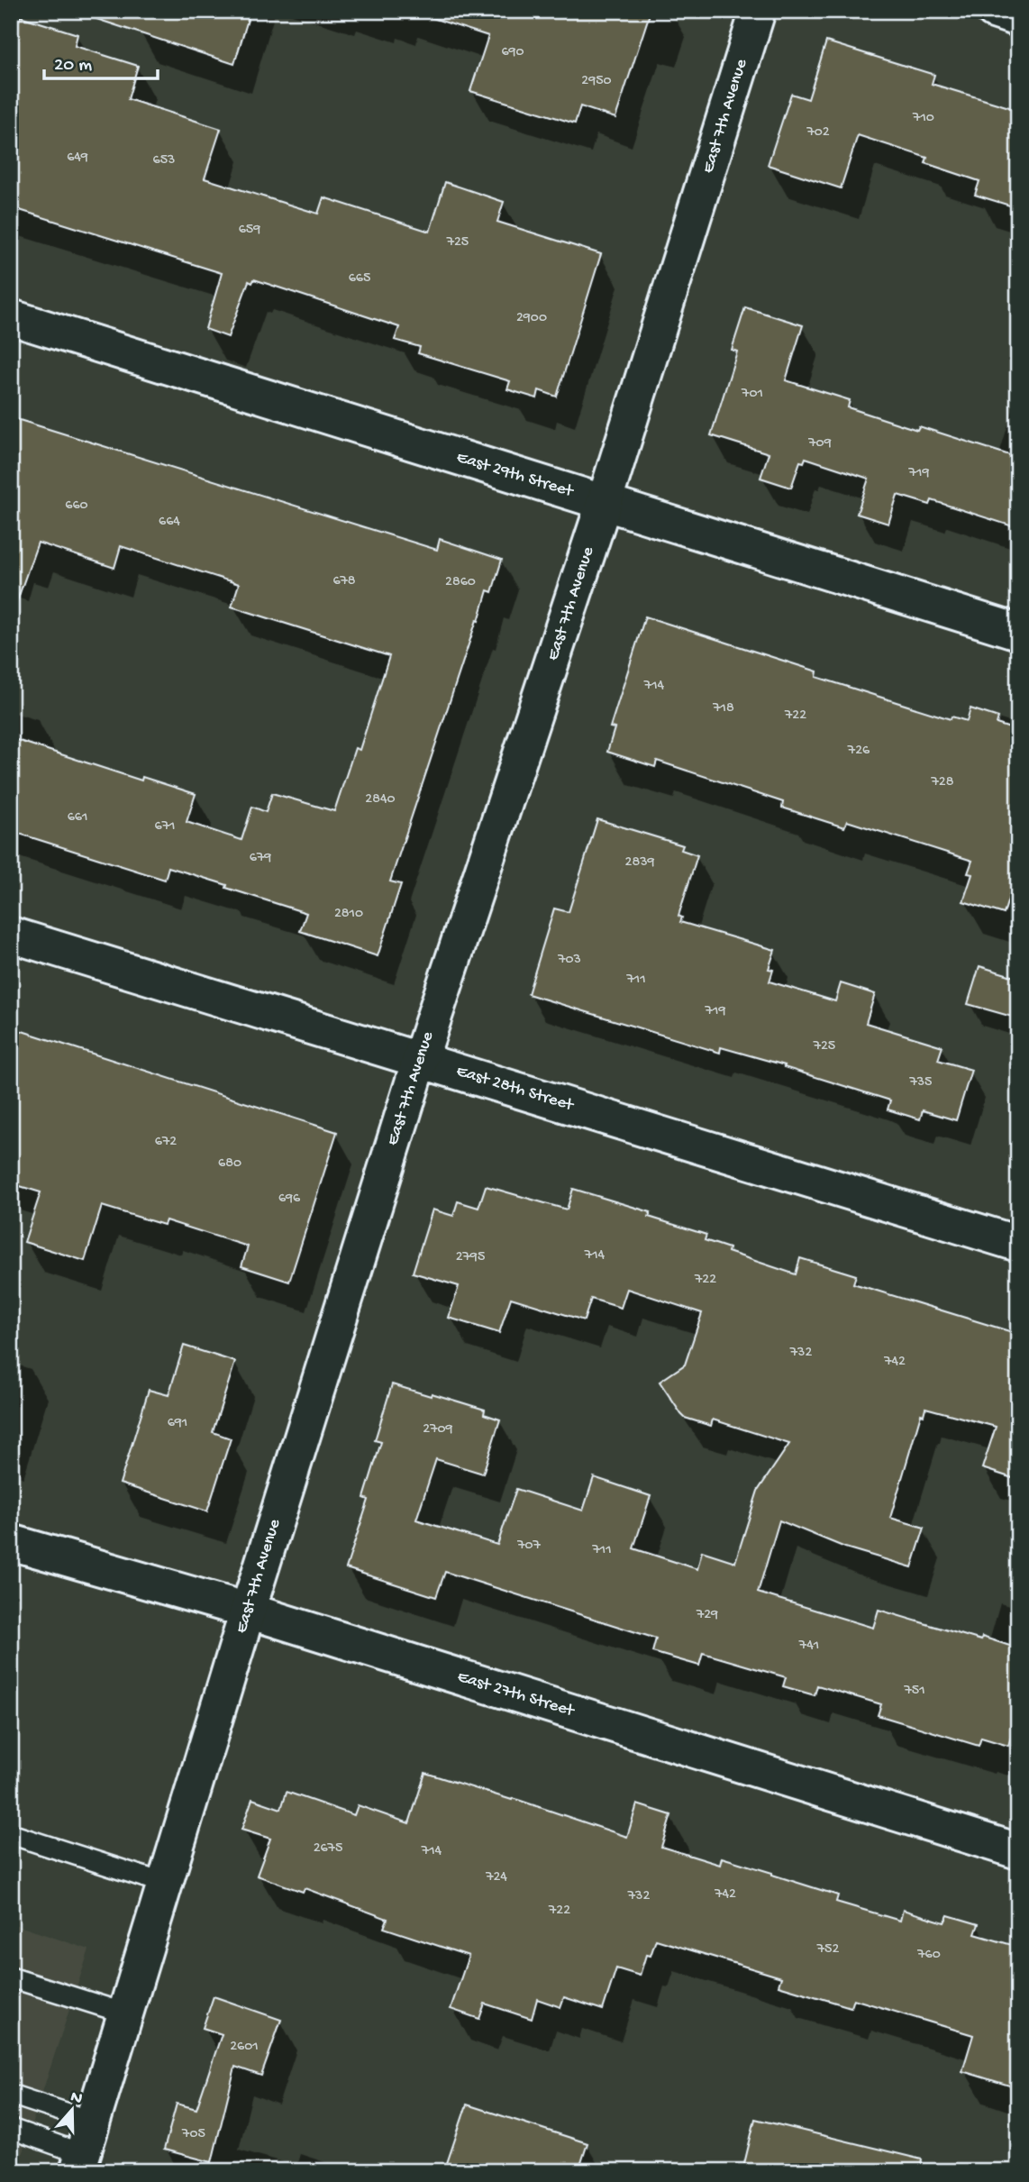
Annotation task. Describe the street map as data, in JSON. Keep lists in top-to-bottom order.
{
  "streets": {
    "street": [
      "East 7th Avenue",
      "East 29th Street",
      "East 28th Street",
      "East 27th Street"
    ]
  },
  "crossings": [
    ["East 7th Avenue", "East 29th Street"],
    ["East 7th Avenue", "East 28th Street"],
    ["East 7th Avenue", "East 27th Street"]
  ],
  "house_numbers": [
    "690",
    "2950",
    "710",
    "702",
    "649",
    "653",
    "659",
    "725",
    "665",
    "2900",
    "701",
    "709",
    "719",
    "660",
    "664",
    "678",
    "2860",
    "714",
    "718",
    "722",
    "726",
    "728",
    "2840",
    "661",
    "671",
    "679",
    "2839",
    "2810",
    "703",
    "711",
    "719",
    "725",
    "735",
    "672",
    "680",
    "696",
    "714",
    "2795",
    "722",
    "732",
    "742",
    "691",
    "2709",
    "707",
    "711",
    "729",
    "741",
    "751",
    "2675",
    "714",
    "724",
    "742",
    "732",
    "722",
    "752",
    "760",
    "2601",
    "705"
  ],
  "scale_bar": "20 m",
  "north": "top"
}
